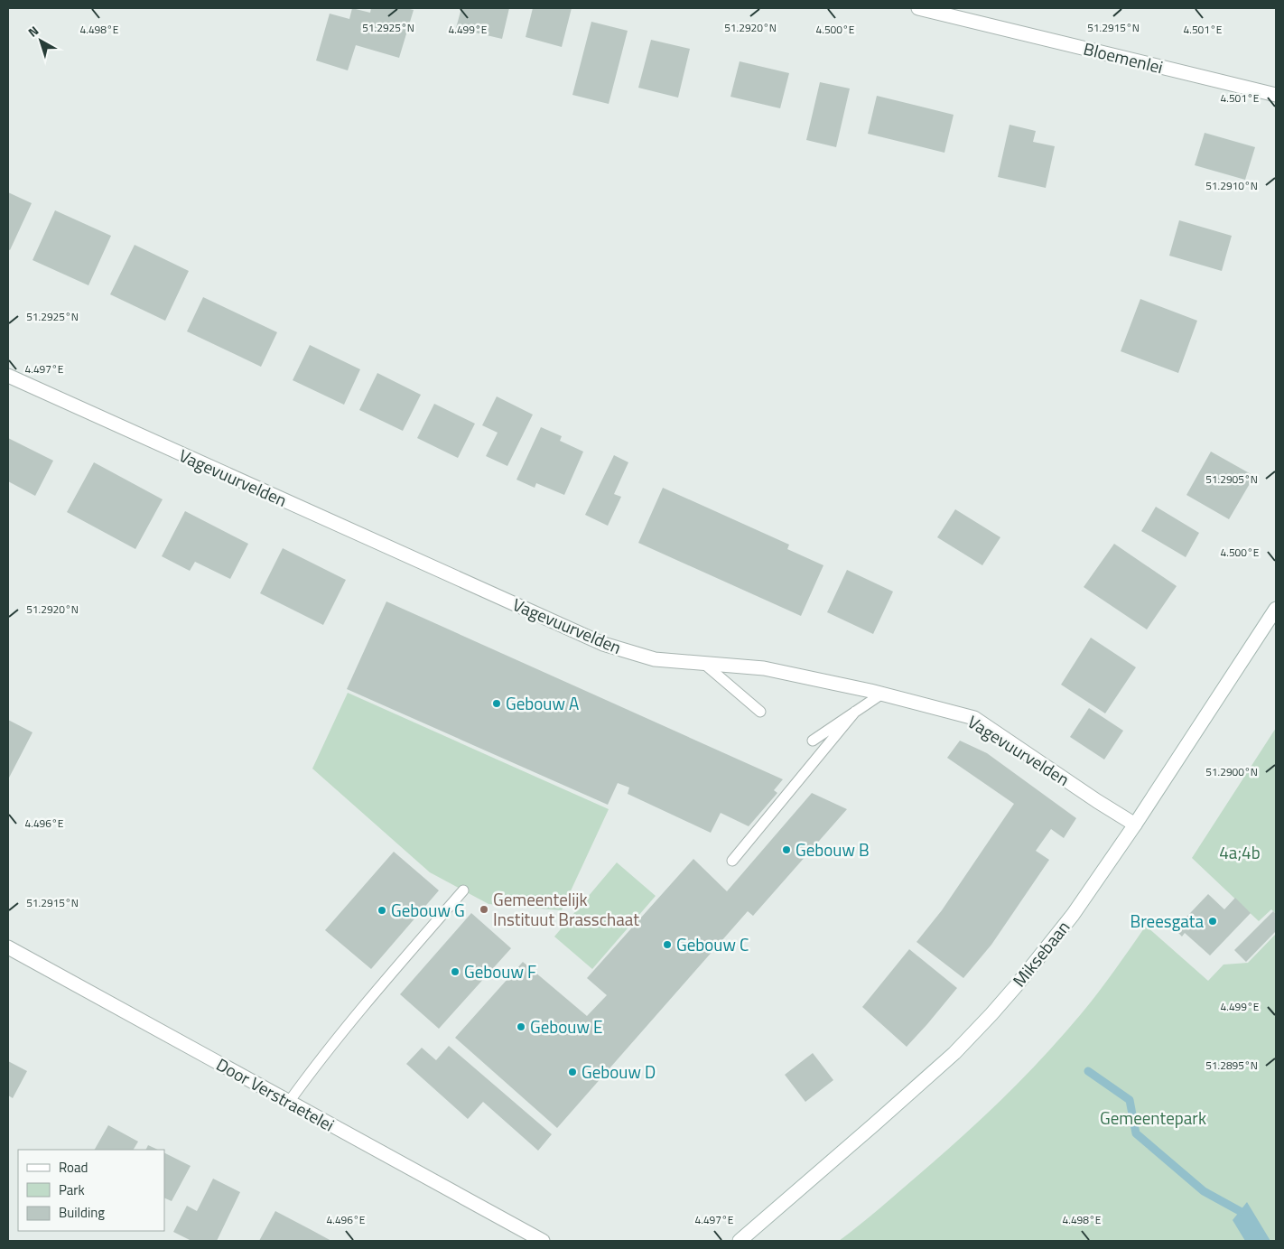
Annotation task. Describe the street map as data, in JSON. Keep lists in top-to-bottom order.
{
  "streets": {
    "street": [
      "Bloemenlei",
      "Vagevuurvelden",
      "Miksebaan",
      "Door Verstraetelei"
    ]
  },
  "crossings": [
    ["Vagevuurvelden", "Miksebaan"]
  ],
  "parks": ["4a;4b", "Gemeentepark"],
  "places": [
    "Gebouw A",
    "Gebouw B",
    "Gemeentelijk Instituut Brasschaat",
    "Gebouw G",
    "Breesgata",
    "Gebouw C",
    "Gebouw F",
    "Gebouw E",
    "Gebouw D"
  ],
  "legend": ["Road", "Park", "Building"],
  "north": "top left",
  "coordinates": [
    "51.2925°N",
    "51.2920°N",
    "51.2915°N",
    "4.500°E",
    "4.498°E",
    "4.499°E",
    "4.501°E",
    "51.2910°N",
    "4.497°E",
    "51.2905°N",
    "51.2900°N",
    "4.496°E",
    "51.2895°N"
  ]
}
